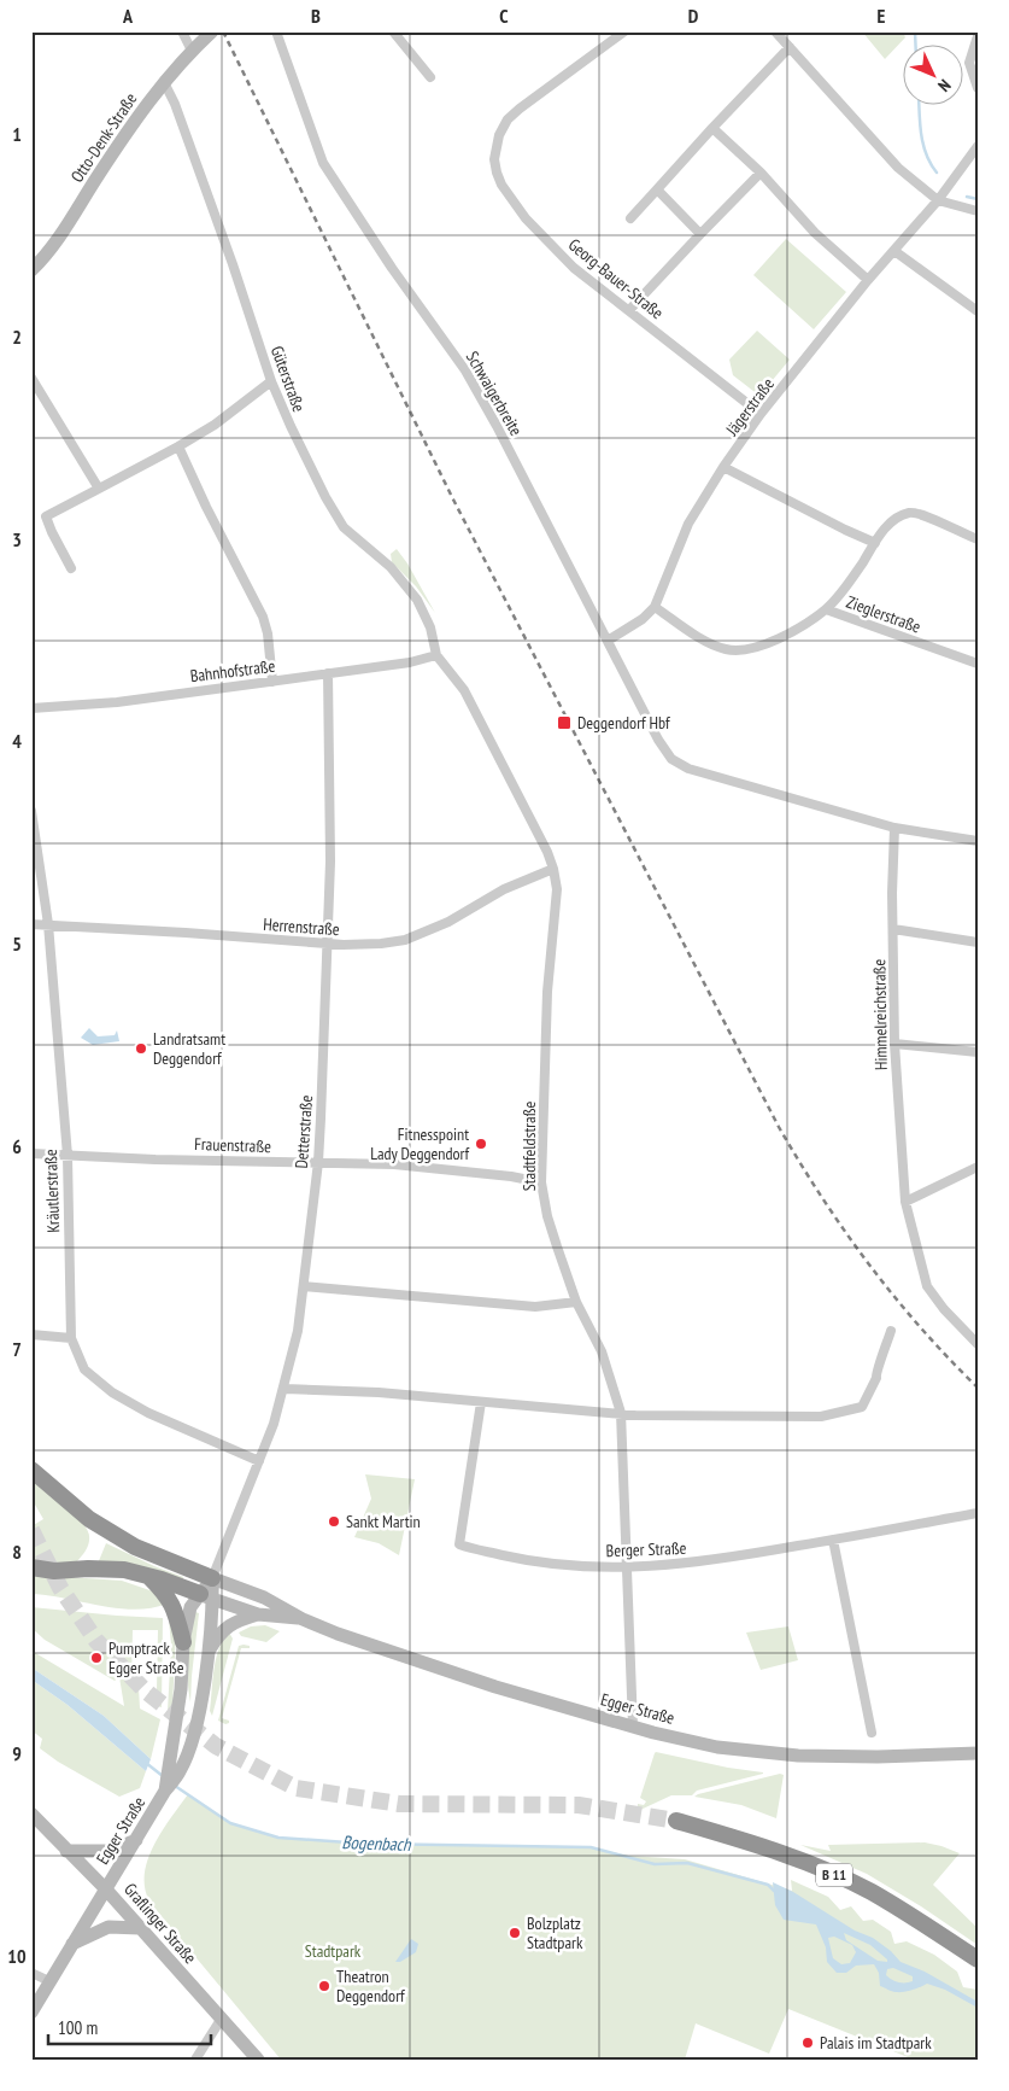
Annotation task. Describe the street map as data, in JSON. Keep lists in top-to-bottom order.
{
  "streets": {
    "highway": ["B 11"],
    "street": [
      "Otto-Denk-Straße",
      "Georg-Bauer-Straße",
      "Güterstraße",
      "Schwaigerbreite",
      "Jägerstraße",
      "Zieglerstraße",
      "Bahnhofstraße",
      "Herrenstraße",
      "Himmelreichstraße",
      "Detterstraße",
      "Frauenstraße",
      "Stadtfeldstraße",
      "Kräutlerstraße",
      "Berger Straße",
      "Egger Straße",
      "Graflinger Straße"
    ]
  },
  "crossings": [
    ["Otto-Denk-Straße", "Güterstraße"],
    ["Georg-Bauer-Straße", "Jägerstraße"],
    ["Güterstraße", "Bahnhofstraße"],
    ["Güterstraße", "Stadtfeldstraße"],
    ["Schwaigerbreite", "Jägerstraße"],
    ["Schwaigerbreite", "Himmelreichstraße"],
    ["Jägerstraße", "Zieglerstraße"],
    ["Bahnhofstraße", "Detterstraße"],
    ["Bahnhofstraße", "Stadtfeldstraße"],
    ["Herrenstraße", "Detterstraße"],
    ["Herrenstraße", "Stadtfeldstraße"],
    ["Herrenstraße", "Kräutlerstraße"],
    ["Detterstraße", "Frauenstraße"],
    ["Detterstraße", "Kräutlerstraße"],
    ["Detterstraße", "Egger Straße"],
    ["Frauenstraße", "Stadtfeldstraße"],
    ["Frauenstraße", "Kräutlerstraße"],
    ["Stadtfeldstraße", "Berger Straße"],
    ["Stadtfeldstraße", "Egger Straße"],
    ["Egger Straße", "Graflinger Straße"]
  ],
  "water": ["Bogenbach"],
  "parks": ["Stadtpark"],
  "places": {
    "transit": ["Deggendorf Hbf"],
    "other": [
      "Landratsamt Deggendorf",
      "Fitnesspoint Lady Deggendorf",
      "Sankt Martin",
      "Pumptrack Egger Straße",
      "Bolzplatz Stadtpark",
      "Theatron Deggendorf",
      "Palais im Stadtpark"
    ]
  },
  "scale_bar": "100 m",
  "north": "bottom right",
  "grid": {
    "columns": [
      "A",
      "B",
      "C",
      "D",
      "E"
    ],
    "rows": [
      "1",
      "2",
      "3",
      "4",
      "5",
      "6",
      "7",
      "8",
      "9",
      "10"
    ]
  }
}
